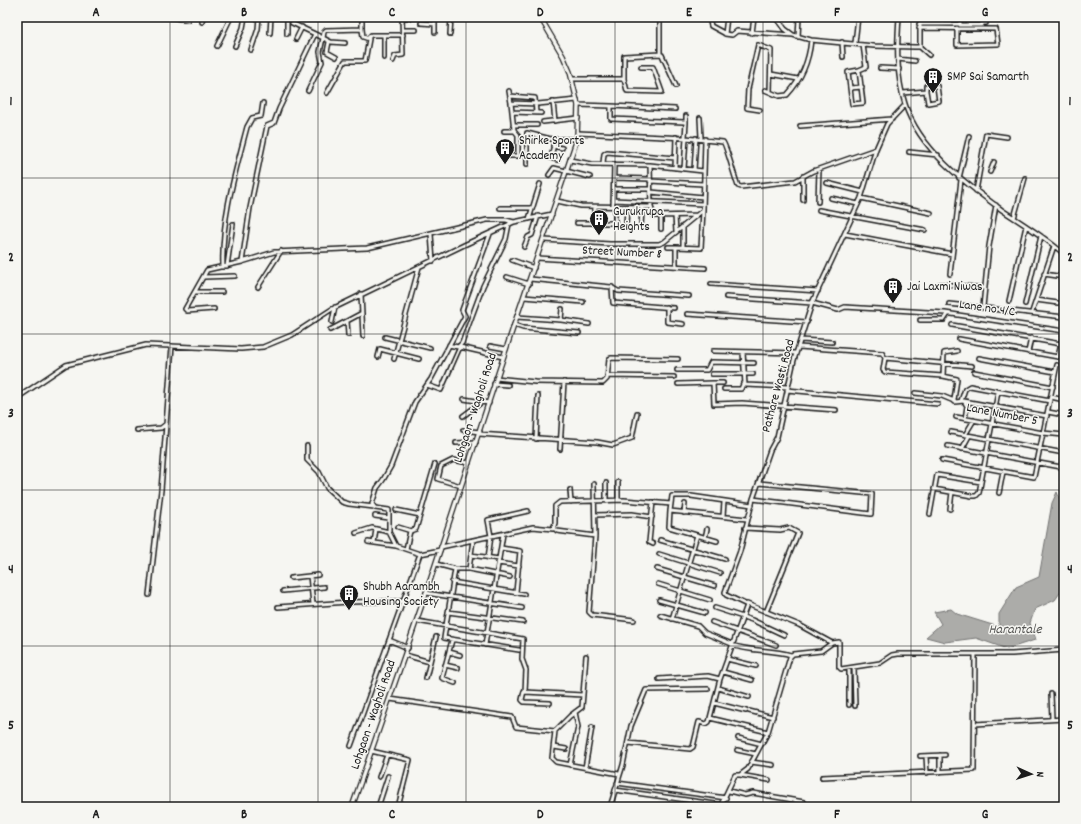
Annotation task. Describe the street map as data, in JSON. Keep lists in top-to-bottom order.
{
  "streets": {
    "main road": ["Lohgaon - Wagholi Road"],
    "street": [
      "Street Number 8",
      "Lane no 4/C",
      "Pathare Wasti Road",
      "Lane Number 5"
    ]
  },
  "crossings": [
    ["Street Number 8", "Lohgaon - Wagholi Road"],
    ["Lane no 4/C", "Pathare Wasti Road"]
  ],
  "water": ["Harantale"],
  "places": {
    "building": [
      "SMP Sai Samarth",
      "Shirke Sports Academy",
      "Gurukrupa Heights",
      "Jai Laxmi Niwas",
      "Shubh Aarambh Housing Society"
    ]
  },
  "north": "right",
  "grid": {
    "columns": [
      "A",
      "B",
      "C",
      "D",
      "E",
      "F",
      "G"
    ],
    "rows": [
      "1",
      "2",
      "3",
      "4",
      "5"
    ]
  }
}
